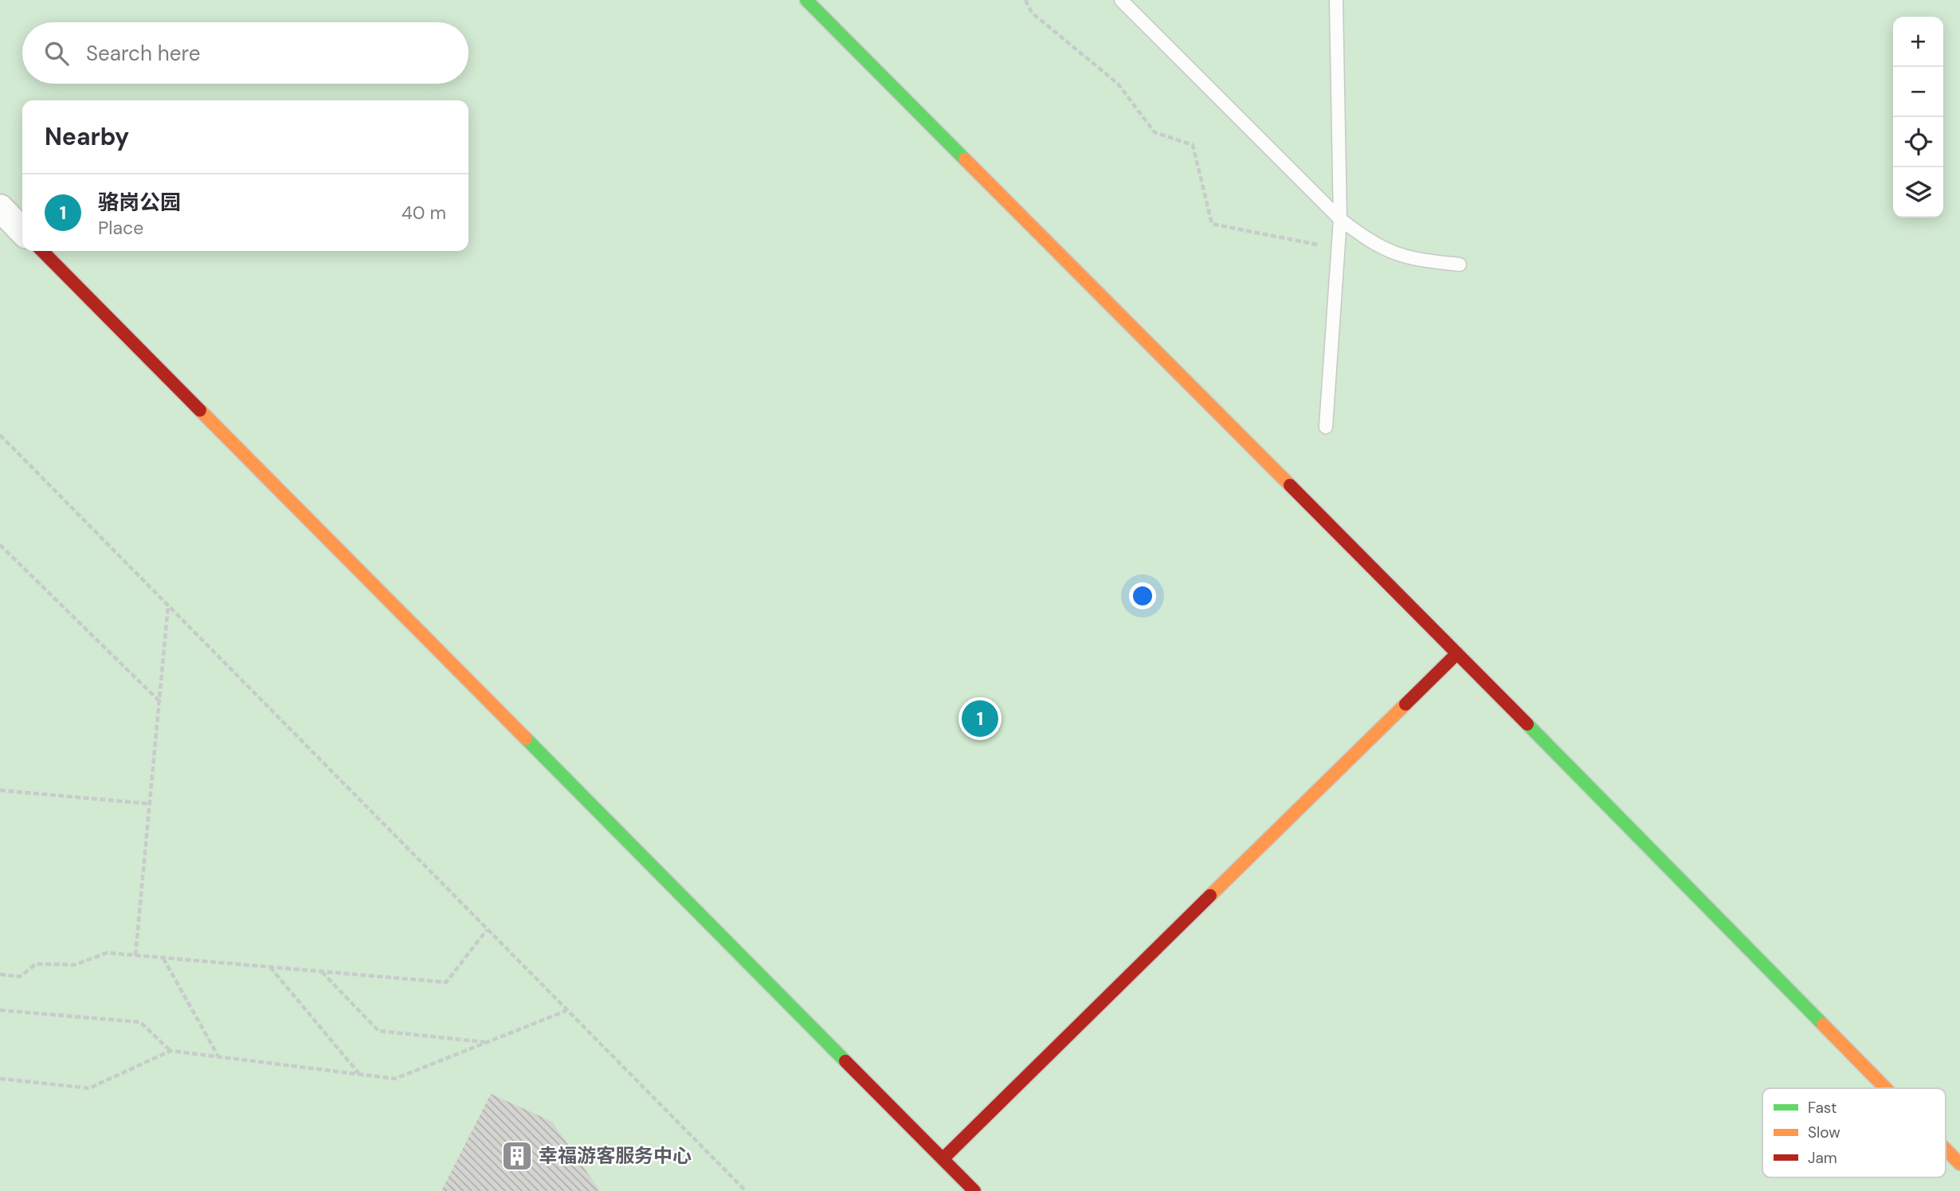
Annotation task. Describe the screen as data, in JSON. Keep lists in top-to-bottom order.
{
  "places": {
    "building": ["幸福游客服务中心"]
  },
  "legend": ["Fast", "Slow", "Jam"],
  "page": {
    "map_buttons": ["+", "−"],
    "search": "Search here",
    "heading": "Nearby",
    "list": [
      {
        "mark": "1",
        "name": "骆岗公园",
        "note": "Place",
        "value": "40 m"
      }
    ],
    "pins": "1"
  }
}
